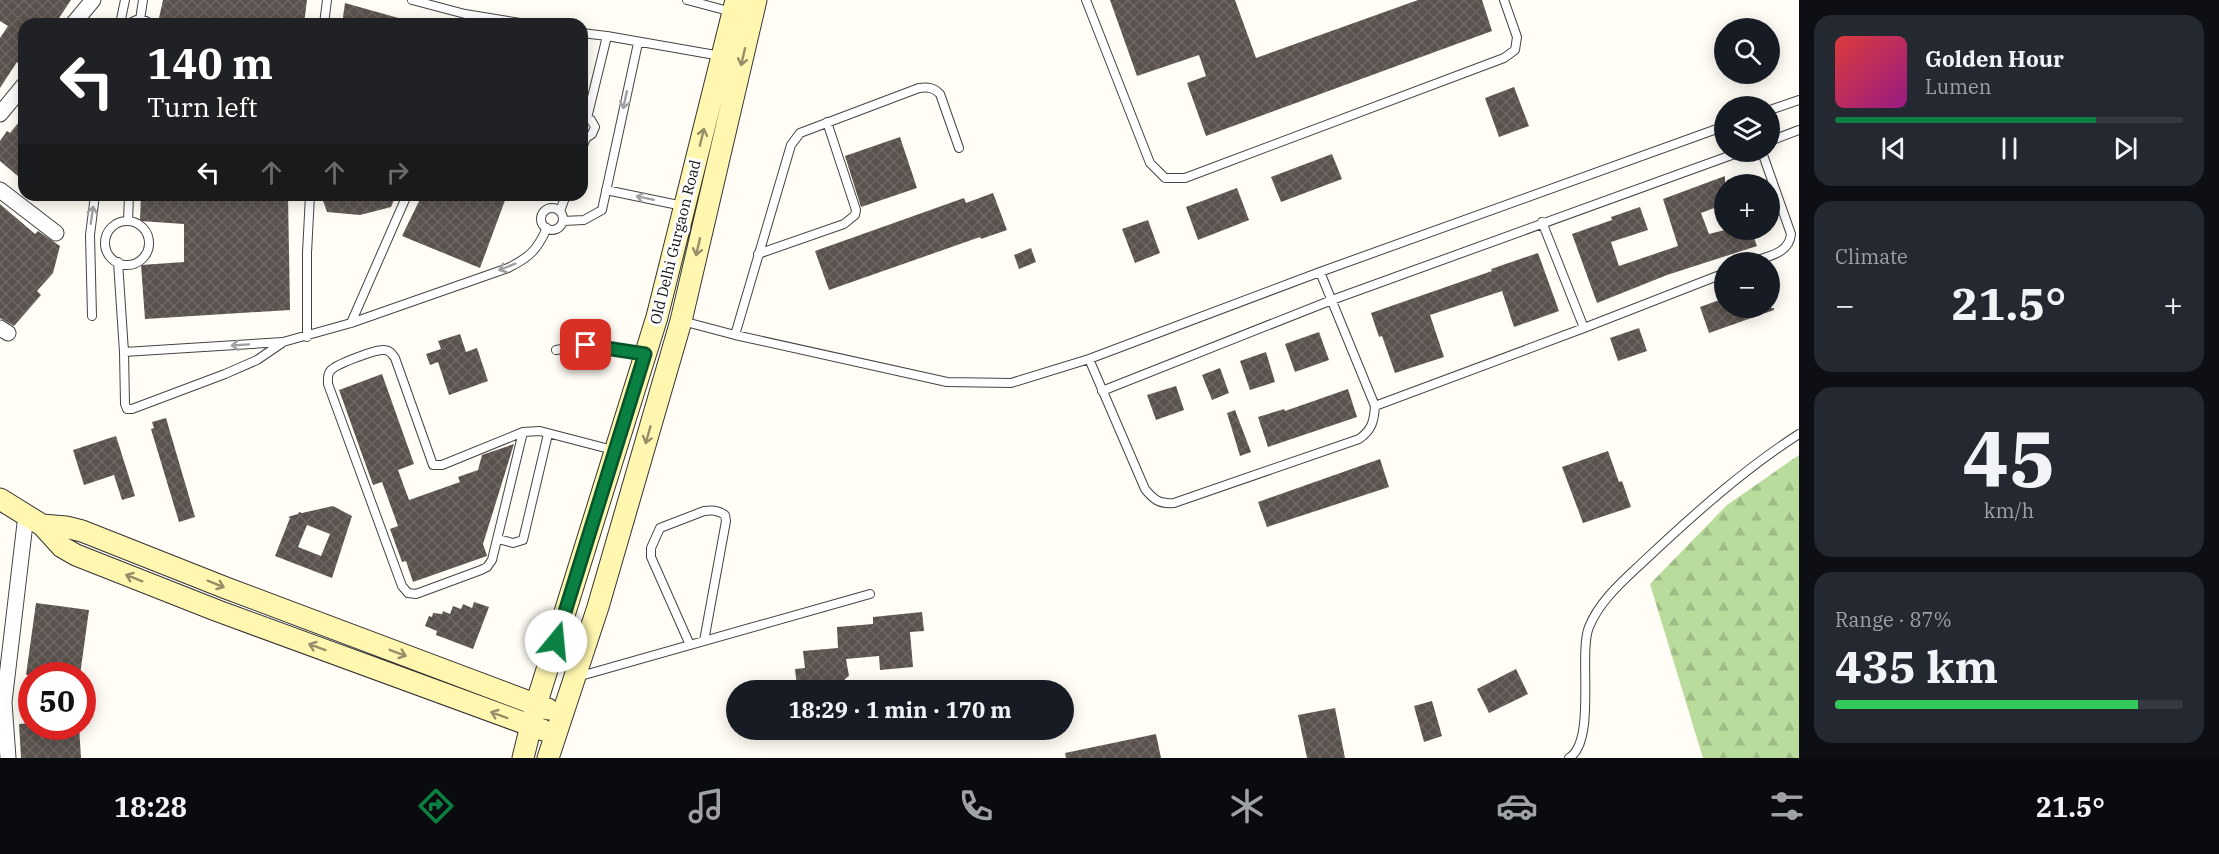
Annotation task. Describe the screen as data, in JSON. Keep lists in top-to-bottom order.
{
  "streets": {
    "main road": ["Old Delhi Gurgaon Road"]
  },
  "page": {
    "map_buttons": ["+", "−"],
    "turn": ["140 m", "Turn left"],
    "song": ["Golden Hour", "Lumen"],
    "tile": [
      "Climate",
      ["45", "km/h"],
      ["Range · 87%", "435 km"]
    ],
    "heat": ["−", "21.5°", "+"],
    "limit": "50",
    "trip": "18:29 · 1 min · 170 m",
    "tabs": ["18:28", "21.5°"]
  }
}
